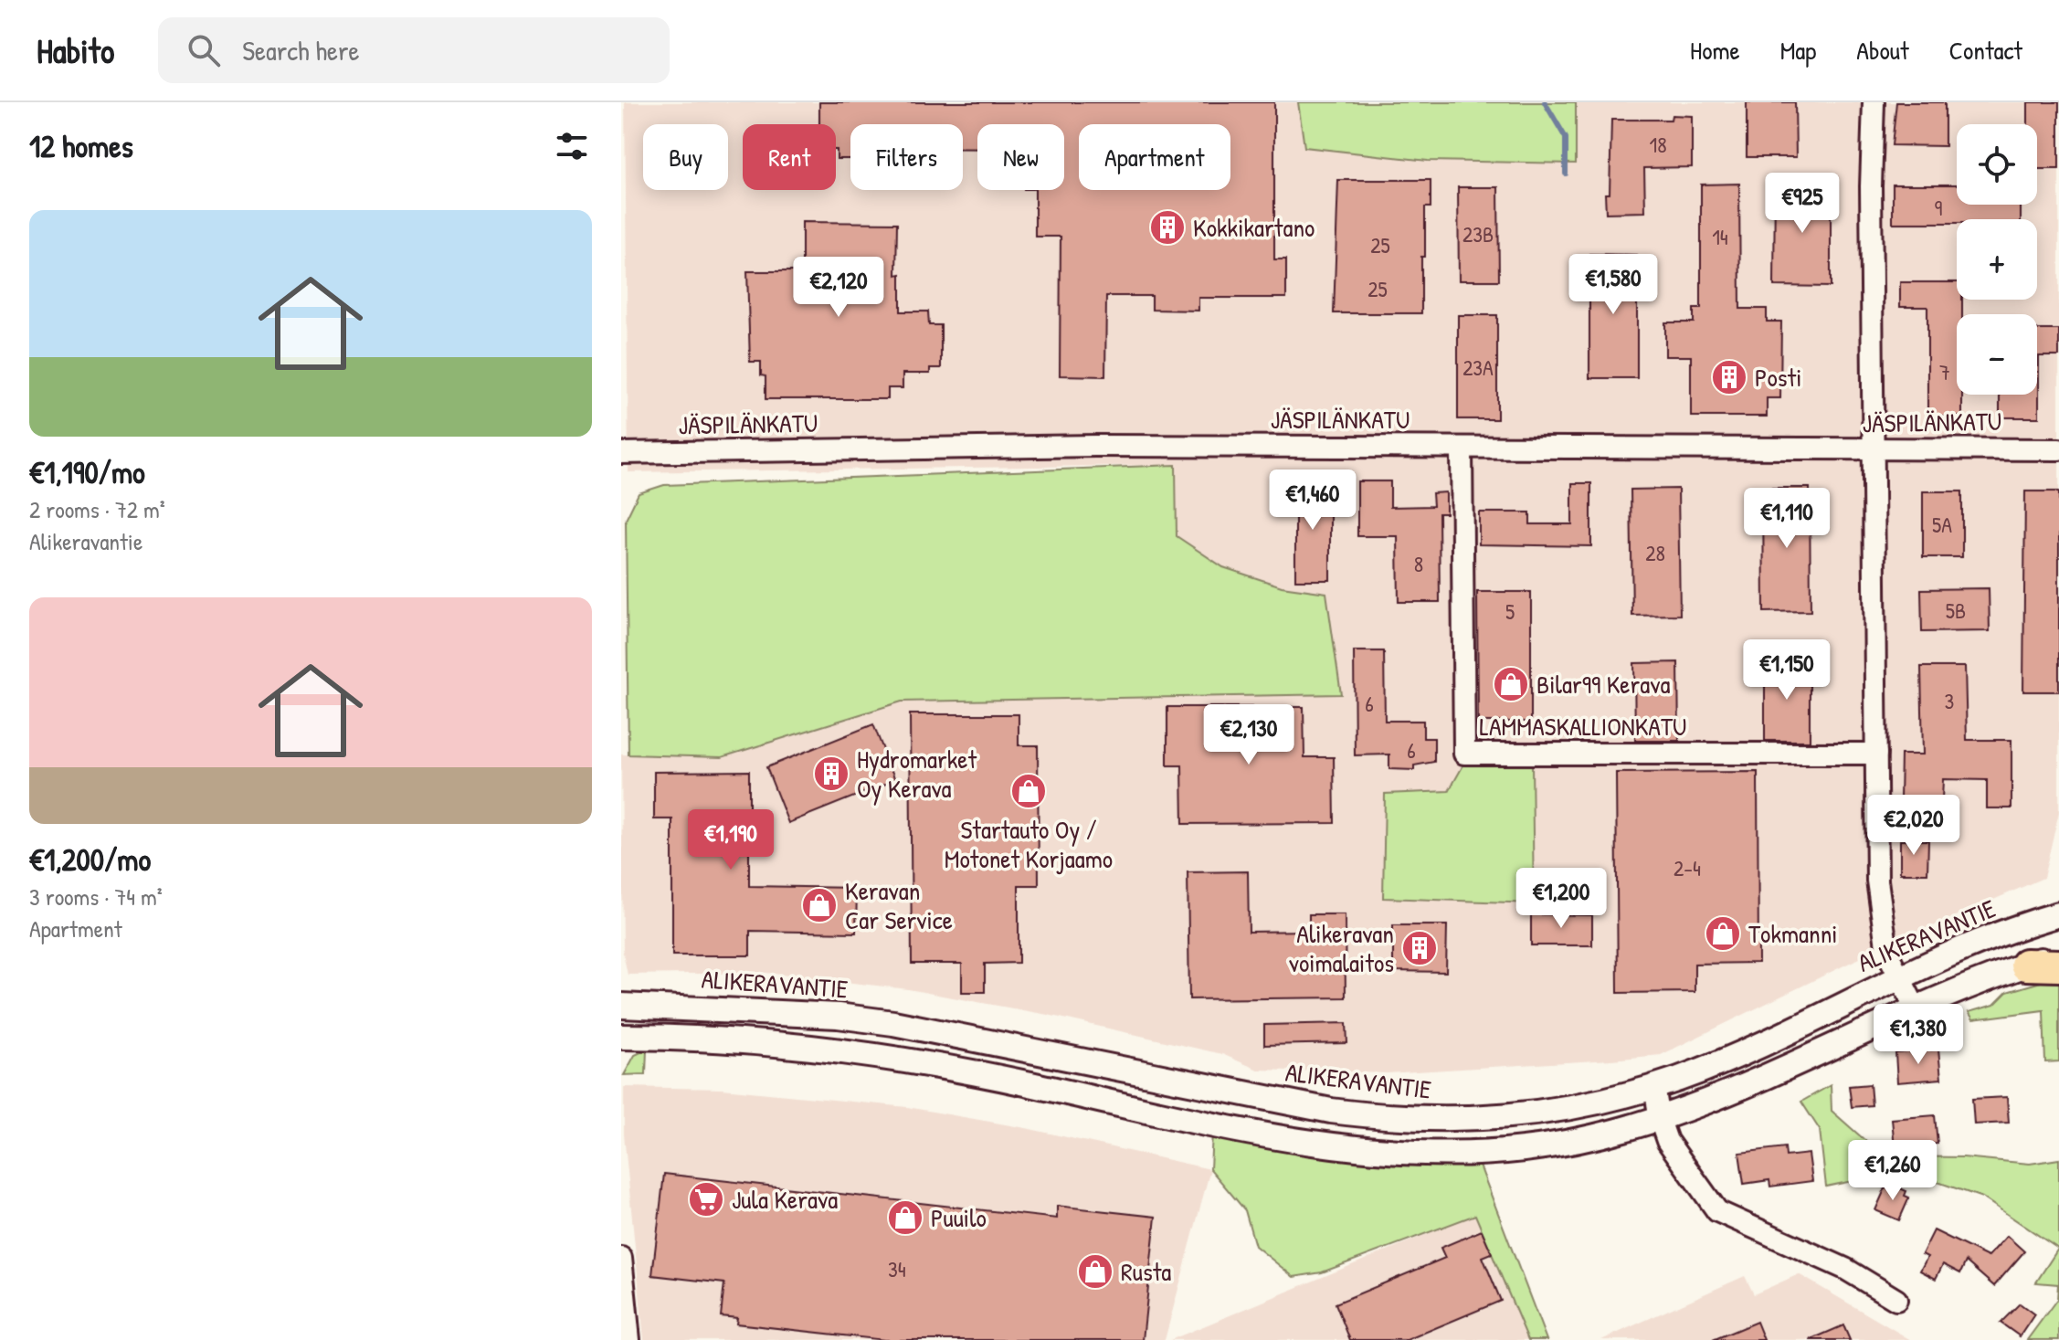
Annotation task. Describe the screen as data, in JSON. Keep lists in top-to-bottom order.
{
  "streets": {
    "street": ["JÄSPILÄNKATU", "LAMMASKALLIONKATU", "ALIKERAVANTIE"]
  },
  "crossings": [
    ["JÄSPILÄNKATU", "LAMMASKALLIONKATU"]
  ],
  "places": {
    "building": [
      "Kokkikartano",
      "Posti",
      "Hydromarket Oy Kerava",
      "Alikeravan voimalaitos"
    ],
    "shop": [
      "Bilar99 Kerava",
      "Startauto Oy / Motonet Korjaamo",
      "Keravan Car Service",
      "Tokmanni",
      "Puuilo",
      "Rusta"
    ],
    "supermarket": ["Jula Kerava"]
  },
  "house_numbers": [
    "18",
    "9",
    "23B",
    "14",
    "25",
    "25",
    "23A",
    "7",
    "5A",
    "28",
    "8",
    "5B",
    "5",
    "3",
    "6",
    "6",
    "2-4",
    "34"
  ],
  "page": {
    "header": "Habito",
    "search": "Search here",
    "nav": [
      "Home",
      "Map",
      "About",
      "Contact"
    ],
    "heading": "12 homes",
    "map_buttons": ["+", "−"],
    "chip": [
      "Buy",
      "Rent",
      "Filters",
      "New",
      "Apartment"
    ],
    "price": [
      "€925",
      "€1,580",
      "€2,120",
      "€1,460",
      "€1,110",
      "€1,150",
      "€2,130",
      "€2,020",
      "€1,190",
      "€1,200",
      "€1,380",
      "€1,260"
    ],
    "list": [
      {
        "name": "€1,190/mo",
        "note": "2 rooms · 72 m² · Alikeravantie"
      },
      {
        "name": "€1,200/mo",
        "note": "3 rooms · 74 m² · Apartment"
      }
    ]
  }
}
